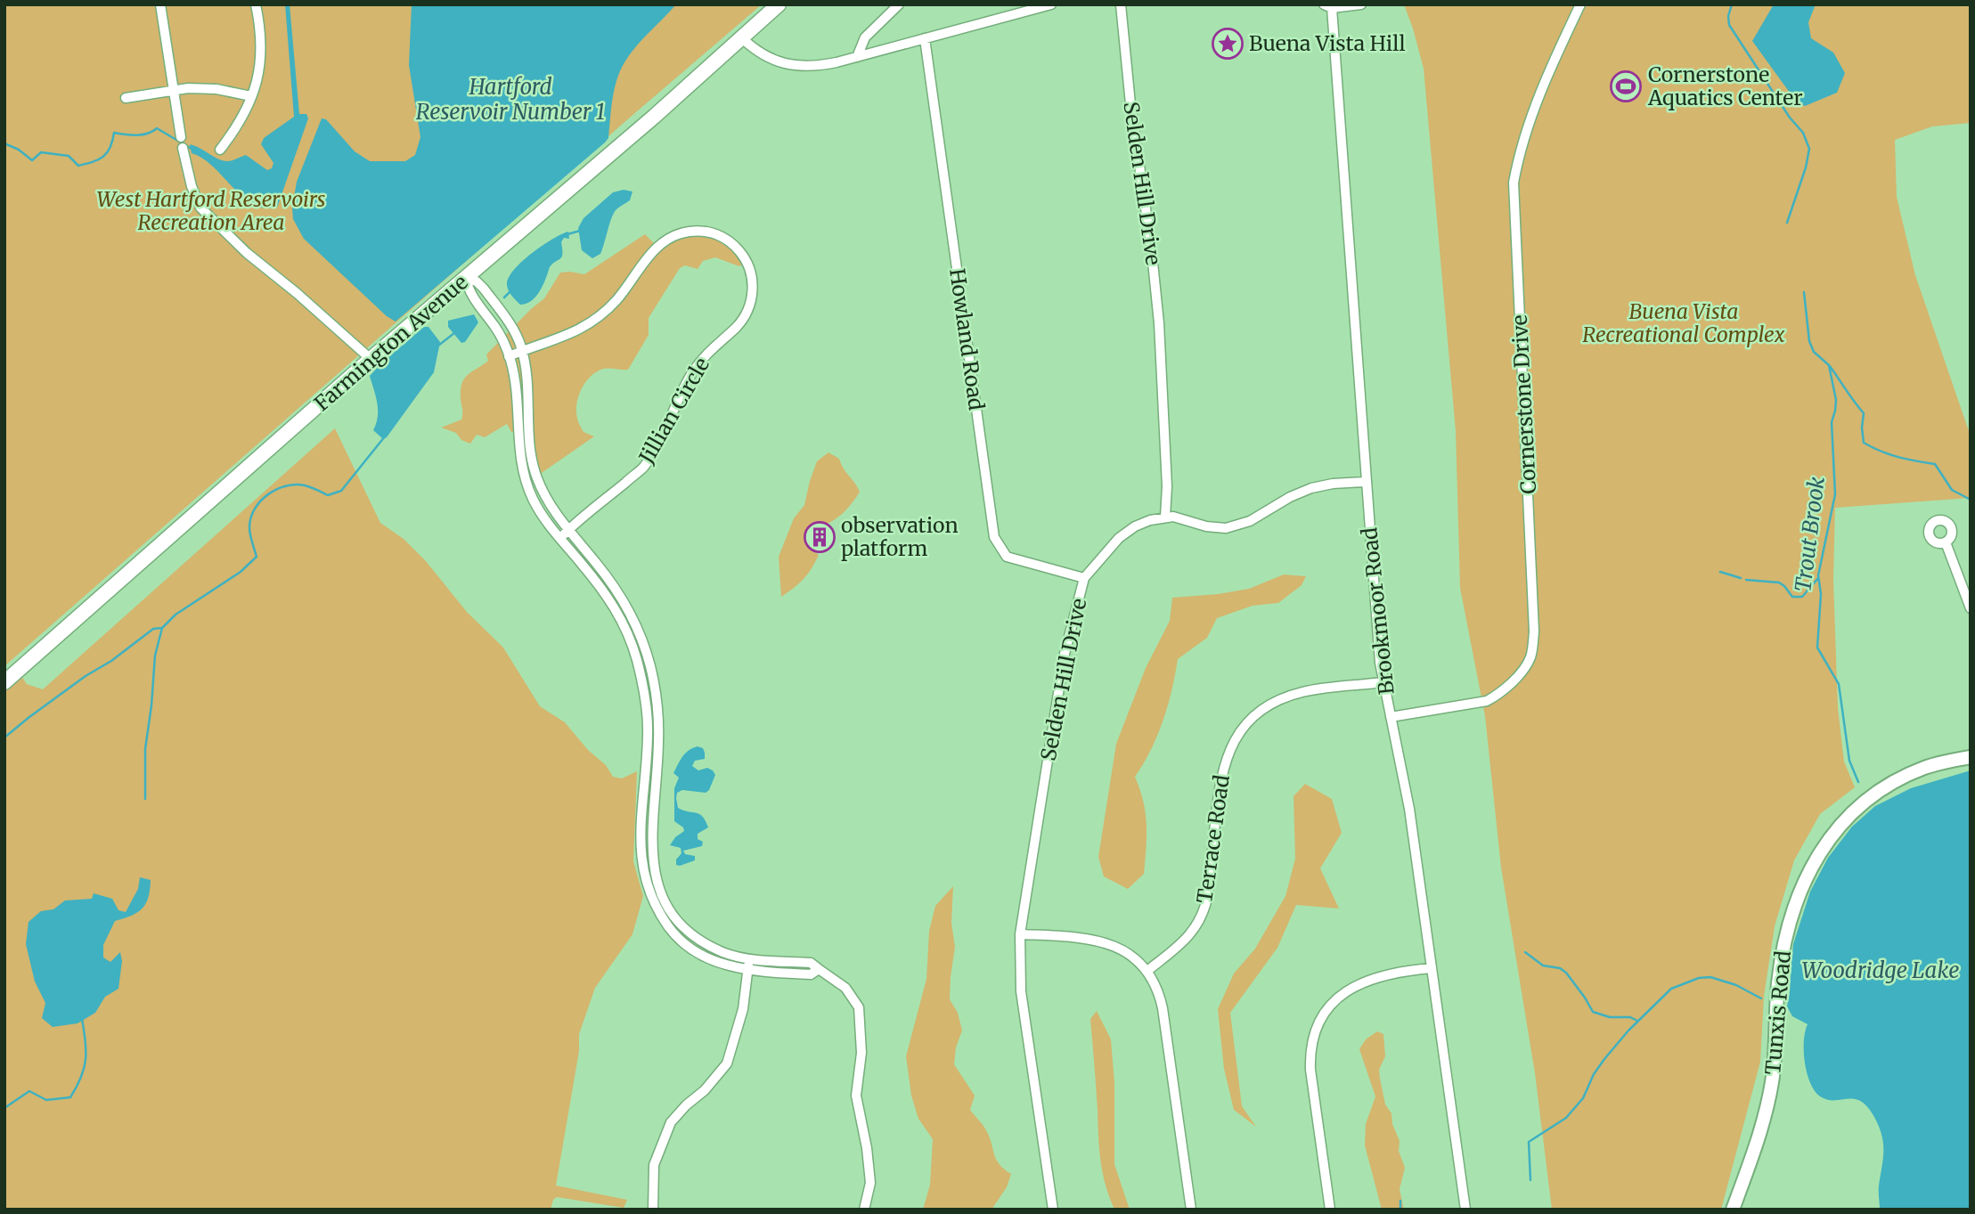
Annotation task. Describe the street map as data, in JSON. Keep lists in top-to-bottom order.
{
  "streets": {
    "main road": ["Farmington Avenue"],
    "street": [
      "Selden Hill Drive",
      "Howland Road",
      "Cornerstone Drive",
      "Jillian Circle",
      "Brookmoor Road",
      "Terrace Road",
      "Tunxis Road"
    ]
  },
  "crossings": [
    ["Selden Hill Drive", "Howland Road"],
    ["Cornerstone Drive", "Brookmoor Road"],
    ["Brookmoor Road", "Terrace Road"]
  ],
  "water": ["Hartford Reservoir Number 1", "Trout Brook", "Woodridge Lake"],
  "parks": ["West Hartford Reservoirs Recreation Area", "Buena Vista Recreational Complex"],
  "places": {
    "place": ["Buena Vista Hill"],
    "sports": ["Cornerstone Aquatics Center"],
    "building": ["observation platform"]
  }
}
